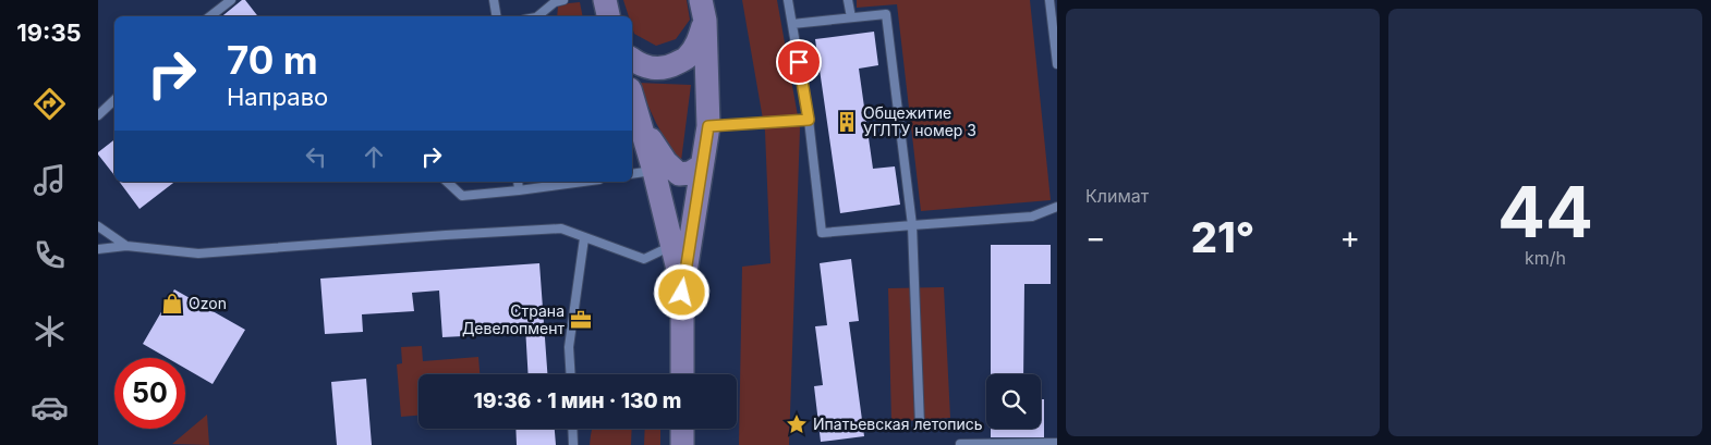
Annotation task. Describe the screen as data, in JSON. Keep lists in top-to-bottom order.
{
  "places": {
    "building": ["Общежитие УГЛТУ номер 3"],
    "shop": ["Ozon"],
    "office": ["Страна Девелопмент"],
    "place": ["Ипатьевская летопись"]
  },
  "page": {
    "tabs": "19:35",
    "tile": [
      "Климат",
      ["44", "km/h"]
    ],
    "turn": ["70 m", "Направо"],
    "heat": ["−", "21°", "+"],
    "limit": "50",
    "trip": "19:36 · 1 мин · 130 m"
  }
}
